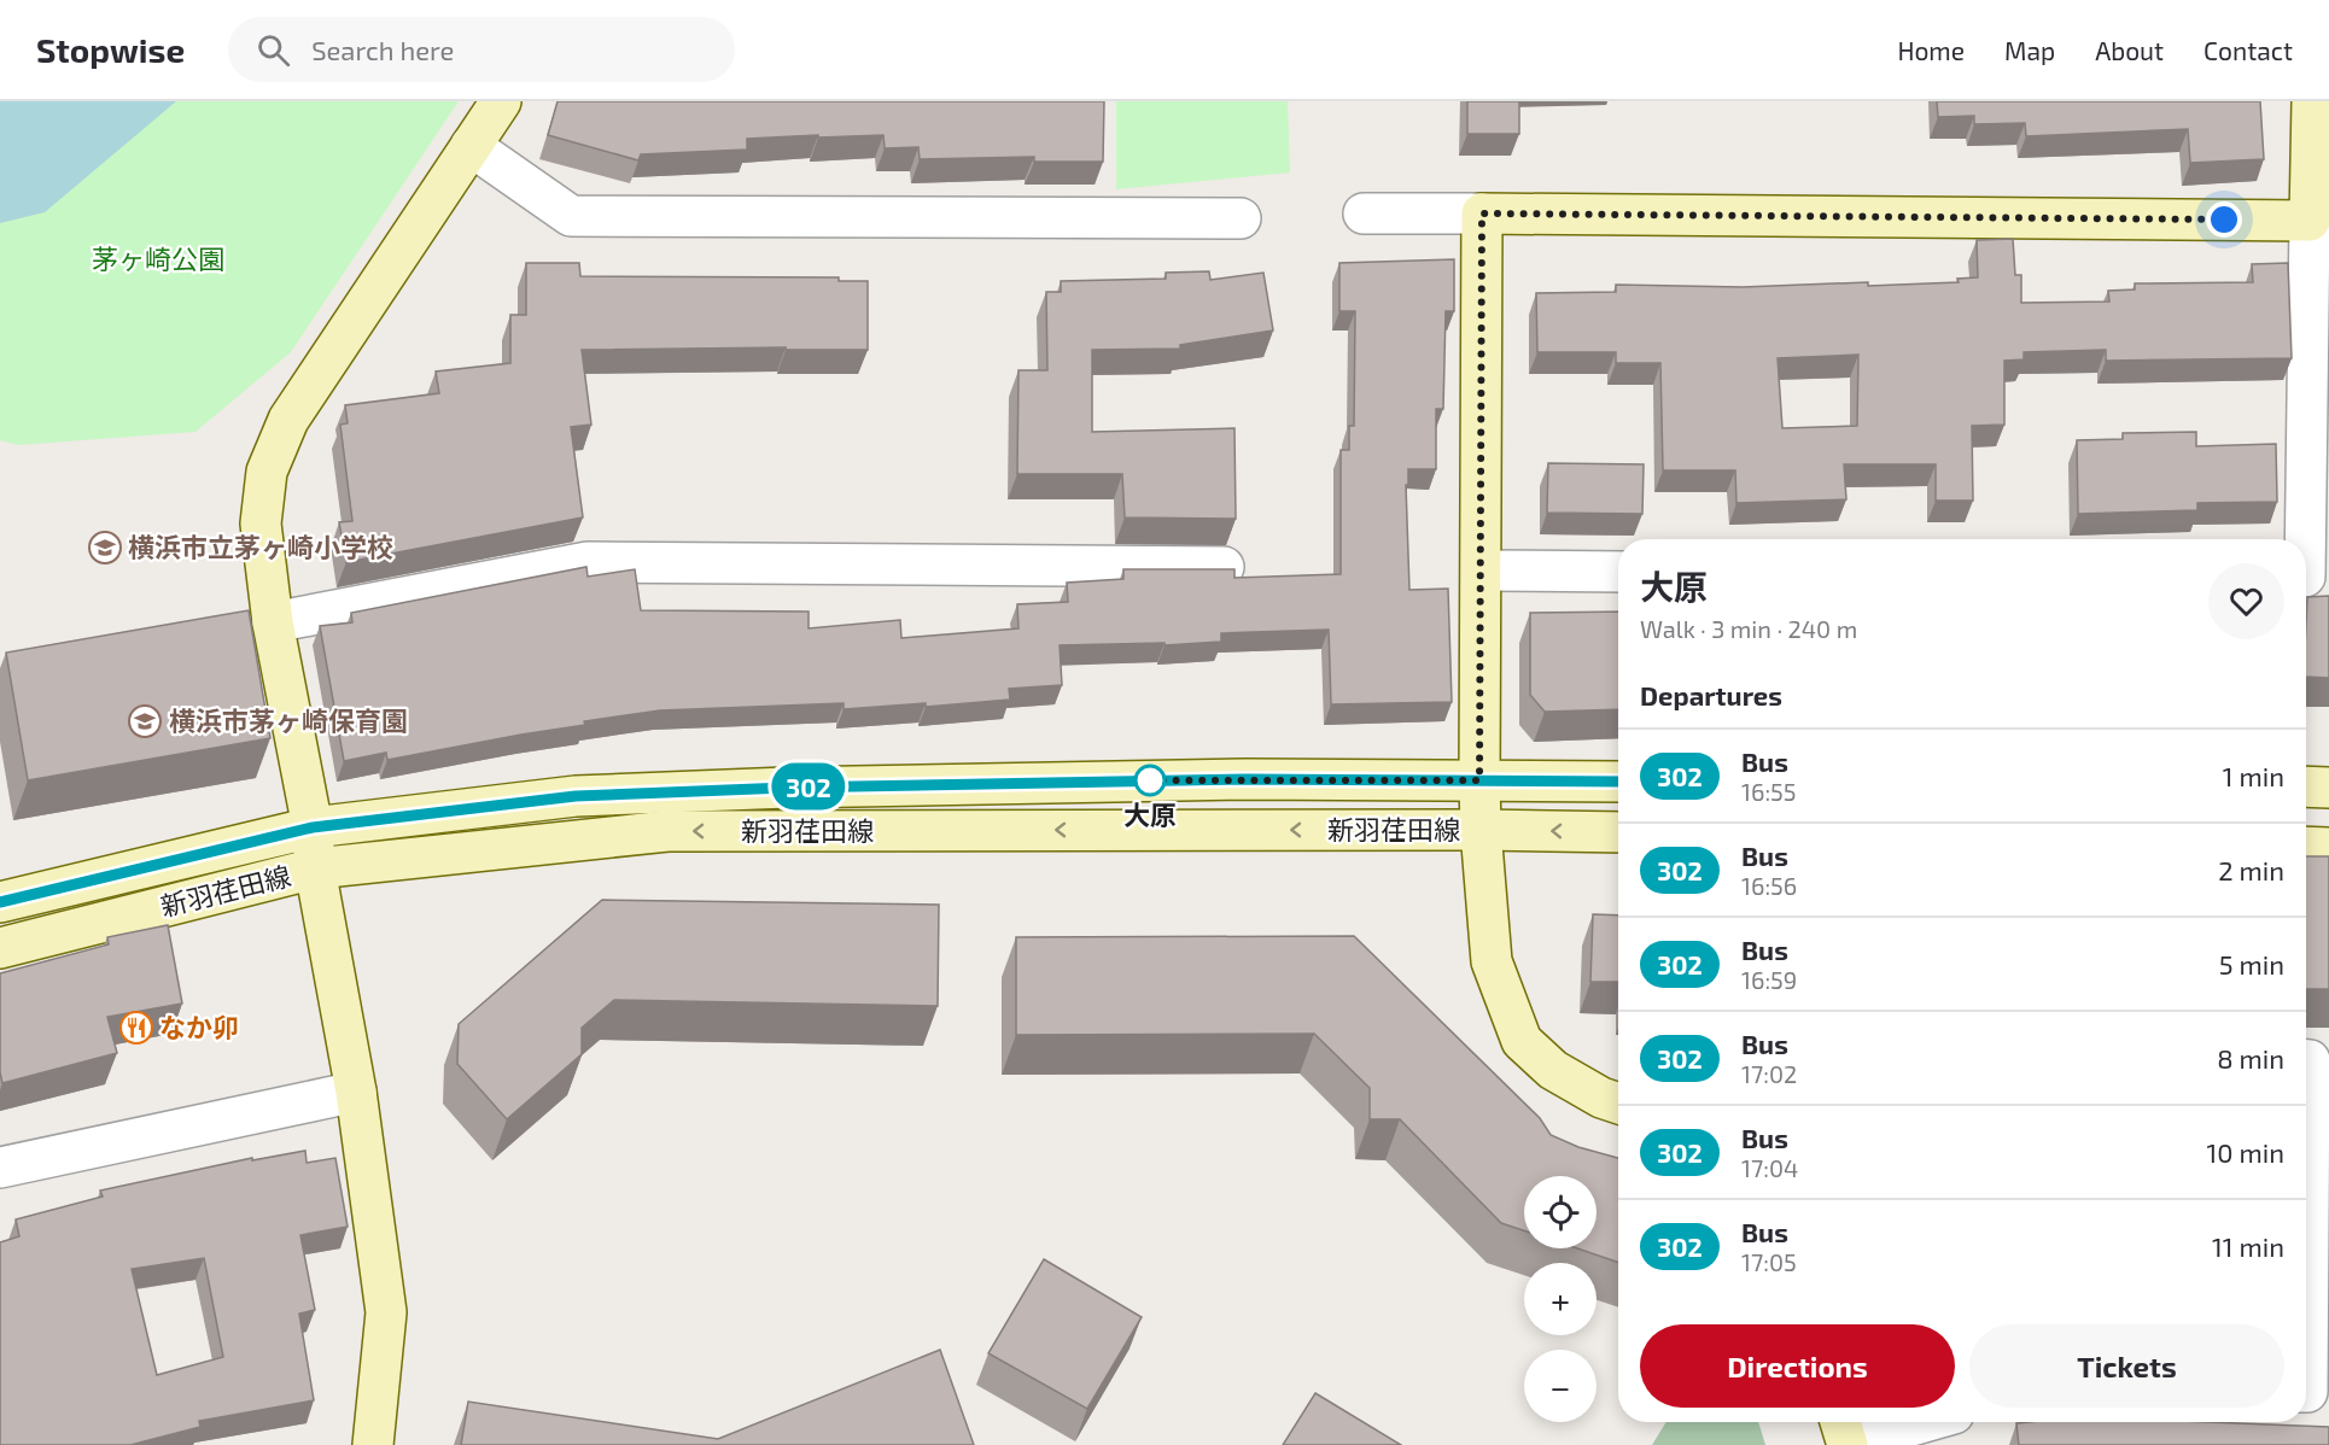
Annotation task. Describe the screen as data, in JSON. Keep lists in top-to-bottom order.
{
  "streets": {
    "street": ["新羽荏田線"]
  },
  "parks": ["茅ヶ崎公園"],
  "places": {
    "school or university": ["横浜市立茅ヶ崎小学校", "横浜市茅ヶ崎保育園"],
    "other": ["大原"],
    "restaurant": ["なか卯"]
  },
  "lines": ["bus line 302"],
  "page": {
    "header": "Stopwise",
    "search": "Search here",
    "nav": [
      "Home",
      "Map",
      "About",
      "Contact"
    ],
    "on_map": "302",
    "heading": [
      ["大原", "Walk · 3 min · 240 m"],
      "Departures"
    ],
    "list": [
      {
        "mark": "302",
        "name": "Bus",
        "note": "16:55",
        "value": "1 min"
      },
      {
        "mark": "302",
        "name": "Bus",
        "note": "16:56",
        "value": "2 min"
      },
      {
        "mark": "302",
        "name": "Bus",
        "note": "16:59",
        "value": "5 min"
      },
      {
        "mark": "302",
        "name": "Bus",
        "note": "17:02",
        "value": "8 min"
      },
      {
        "mark": "302",
        "name": "Bus",
        "note": "17:04",
        "value": "10 min"
      },
      {
        "mark": "302",
        "name": "Bus",
        "note": "17:05",
        "value": "11 min"
      }
    ],
    "map_buttons": ["+", "−"],
    "buttons": ["Directions", "Tickets"]
  }
}
